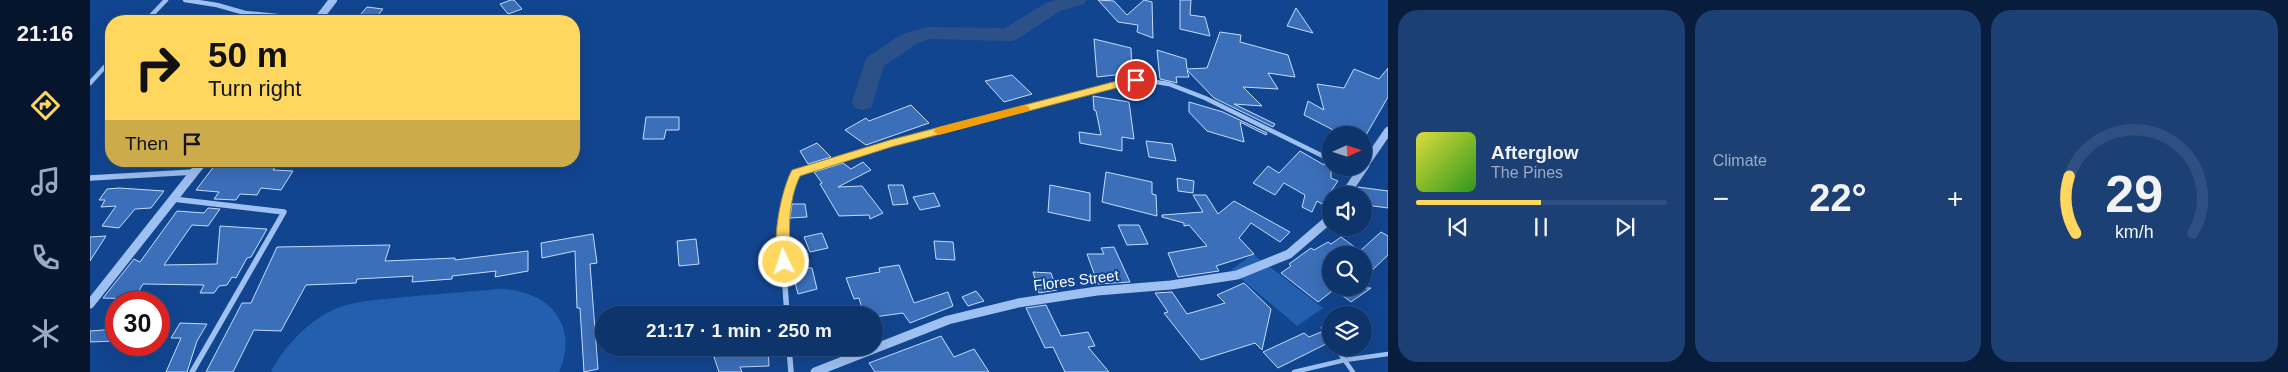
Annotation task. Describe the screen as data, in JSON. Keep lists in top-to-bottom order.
{
  "streets": {
    "street": ["Flores Street"]
  },
  "north": "right",
  "page": {
    "tabs": "21:16",
    "tile": "Climate",
    "turn": ["50 m", "Turn right"],
    "then": "Then",
    "song": ["Afterglow", "The Pines"],
    "heat": ["−", "22°", "+"],
    "limit": "30",
    "trip": "21:17 · 1 min · 250 m",
    "gauge": ["29", "km/h"]
  }
}
